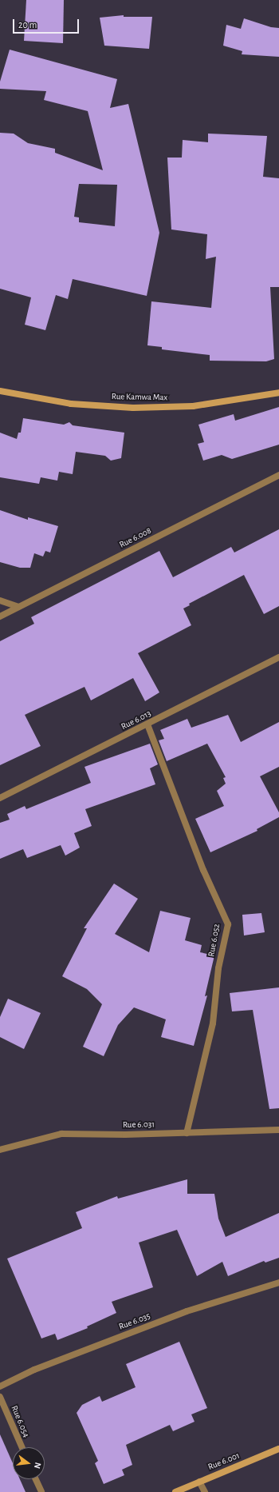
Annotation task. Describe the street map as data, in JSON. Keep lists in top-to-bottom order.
{
  "streets": {
    "main road": ["Rue Kamwa Max", "Rue 6.001"],
    "street": [
      "Rue 6.008",
      "Rue 6.013",
      "Rue 6.052",
      "Rue 6.031",
      "Rue 6.035",
      "Rue 6.054"
    ]
  },
  "crossings": [
    ["Rue 6.013", "Rue 6.052"],
    ["Rue 6.052", "Rue 6.031"]
  ],
  "scale_bar": "20 m",
  "north": "right"
}
